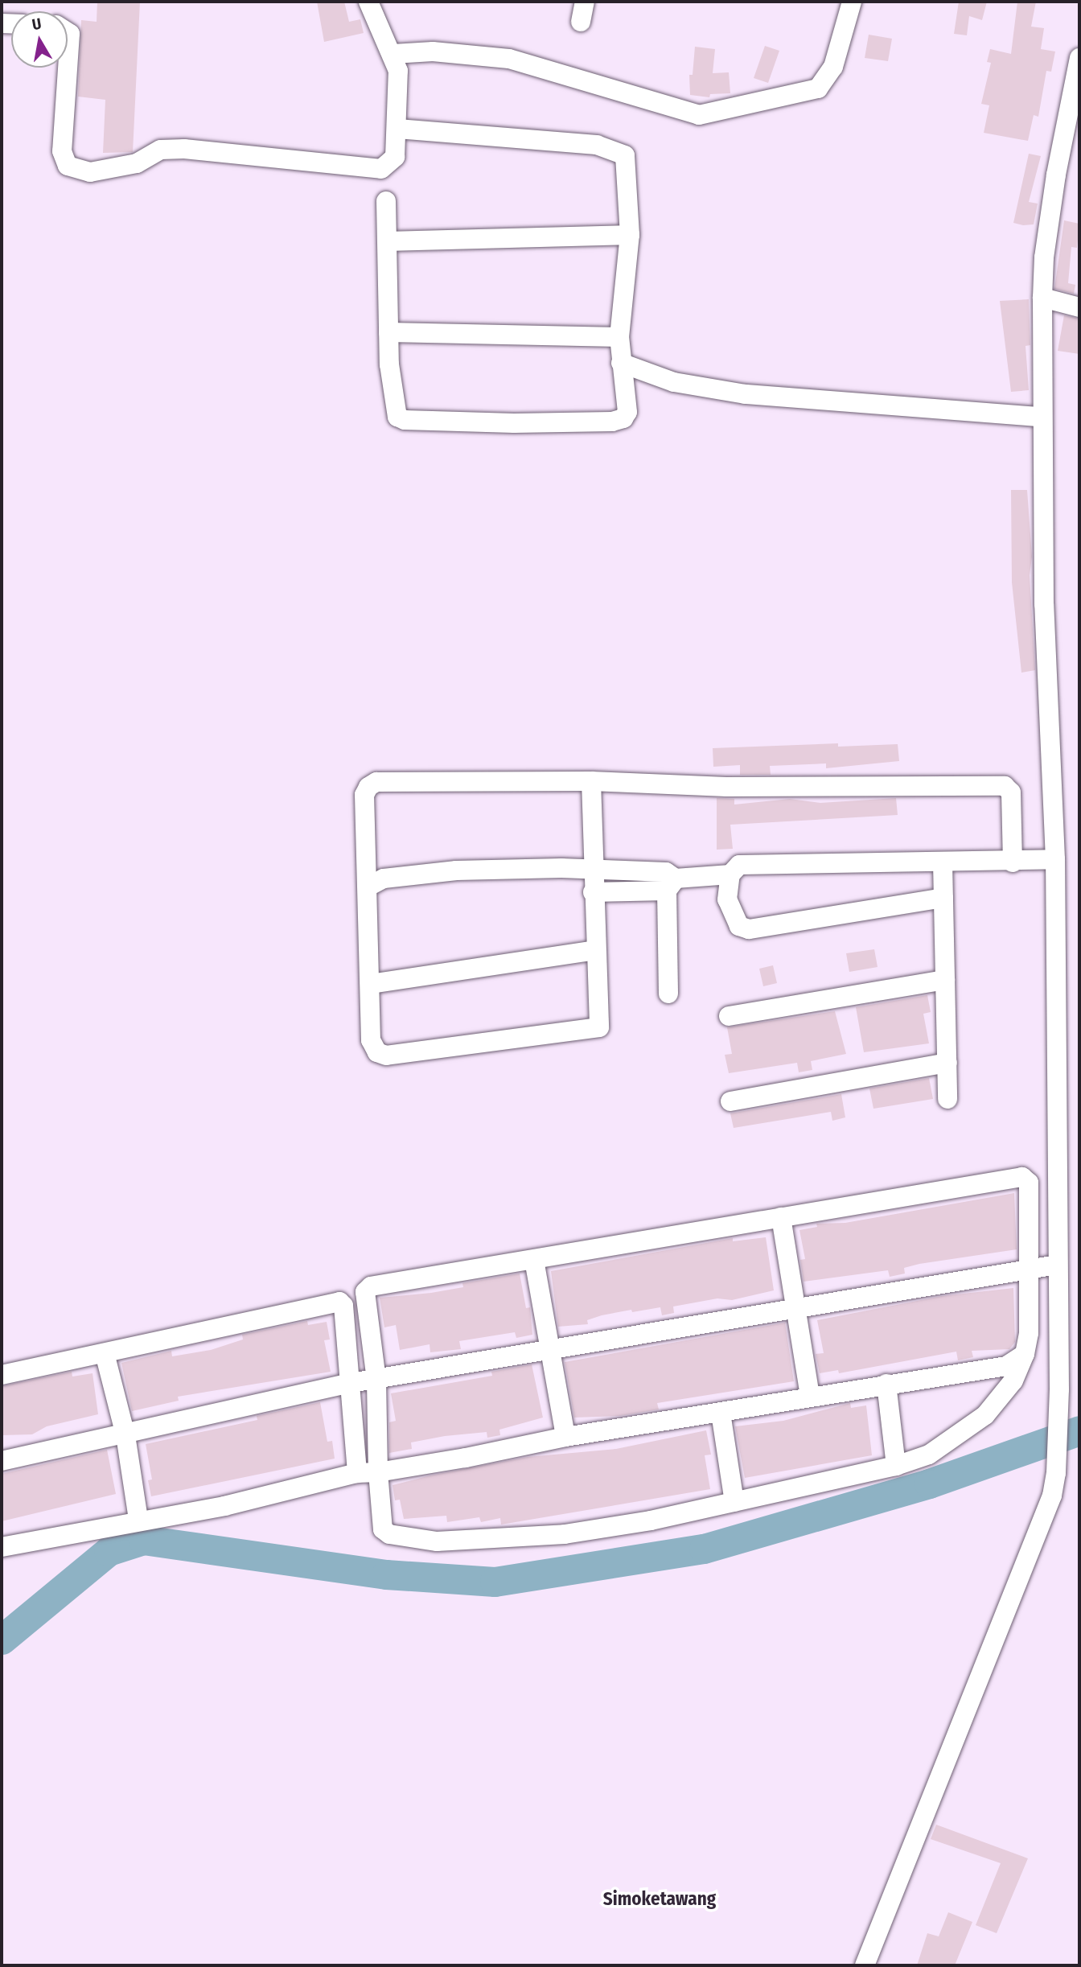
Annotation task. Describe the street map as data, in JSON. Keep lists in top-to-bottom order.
{
  "districts": ["Simoketawang"],
  "north": "top"
}
